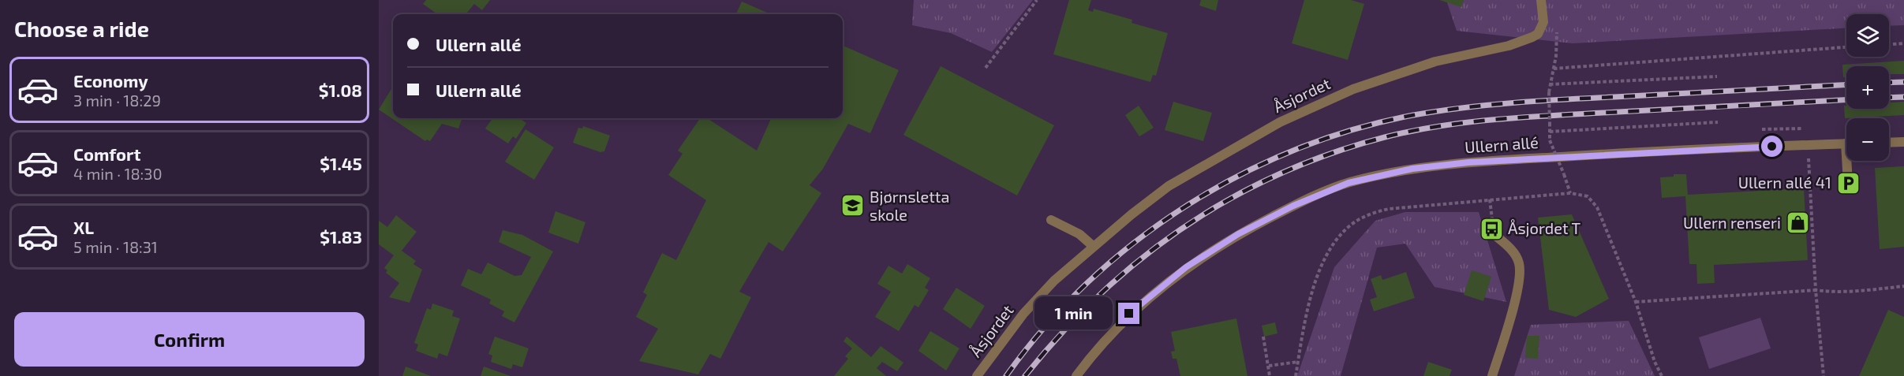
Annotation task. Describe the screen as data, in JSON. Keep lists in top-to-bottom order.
{
  "streets": {
    "street": ["Åsjordet", "Ullern allé"]
  },
  "places": {
    "parking": ["Ullern allé 41"],
    "school or university": ["Bjørnsletta skole"],
    "shop": ["Ullern renseri"],
    "bus stop": ["Åsjordet T"]
  },
  "page": {
    "heading": "Choose a ride",
    "map_buttons": ["+", "−"],
    "banner": ["Ullern allé", "Ullern allé"],
    "list": [
      {
        "name": "Economy",
        "note": "3 min · 18:29",
        "value": "$1.08"
      },
      {
        "name": "Comfort",
        "note": "4 min · 18:30",
        "value": "$1.45"
      },
      {
        "name": "XL",
        "note": "5 min · 18:31",
        "value": "$1.83"
      }
    ],
    "bubble": "1 min",
    "buttons": "Confirm"
  }
}
